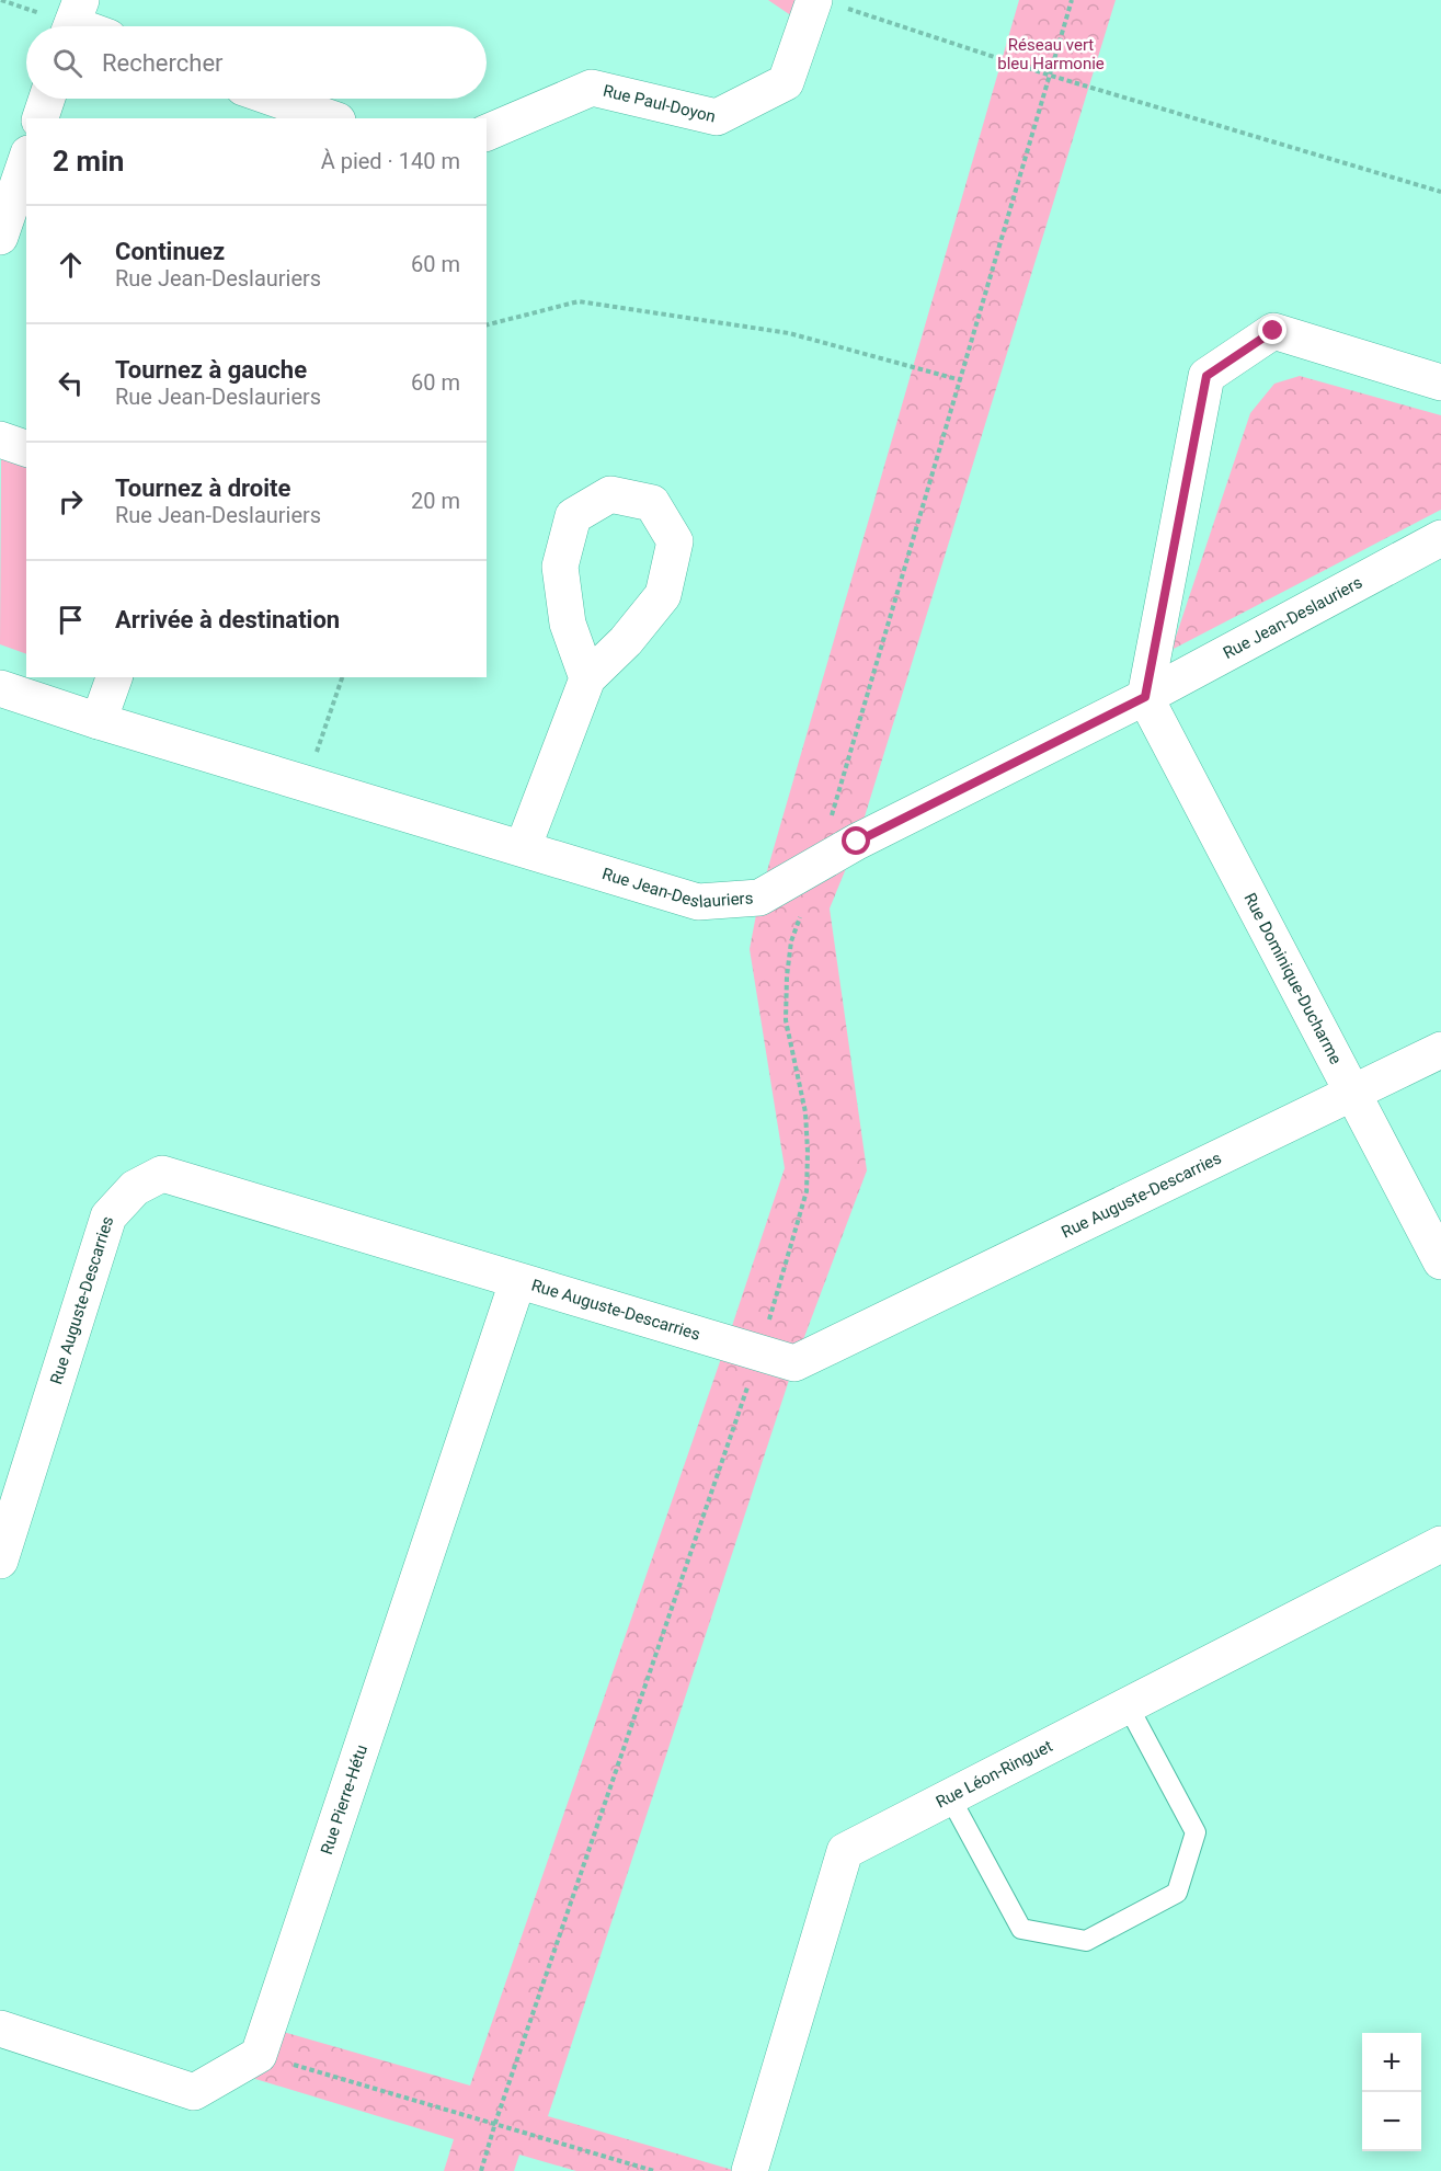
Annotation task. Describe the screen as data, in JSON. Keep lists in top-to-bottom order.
{
  "streets": {
    "street": [
      "Rue Paul-Doyon",
      "Rue Jean-Deslauriers",
      "Rue Dominique-Ducharme",
      "Rue Auguste-Descarries",
      "Rue Léon-Ringuet",
      "Rue Pierre-Hétu"
    ]
  },
  "crossings": [
    ["Rue Jean-Deslauriers", "Rue Dominique-Ducharme"],
    ["Rue Dominique-Ducharme", "Rue Auguste-Descarries"],
    ["Rue Auguste-Descarries", "Rue Pierre-Hétu"]
  ],
  "parks": ["Réseau vert bleu Harmonie"],
  "page": {
    "search": "Rechercher",
    "heading": ["2 min", "À pied · 140 m"],
    "list": [
      ["Continuez", "Rue Jean-Deslauriers", "60 m"],
      ["Tournez à gauche", "Rue Jean-Deslauriers", "60 m"],
      ["Tournez à droite", "Rue Jean-Deslauriers", "20 m"],
      "Arrivée à destination"
    ],
    "map_buttons": ["+", "−"]
  }
}
